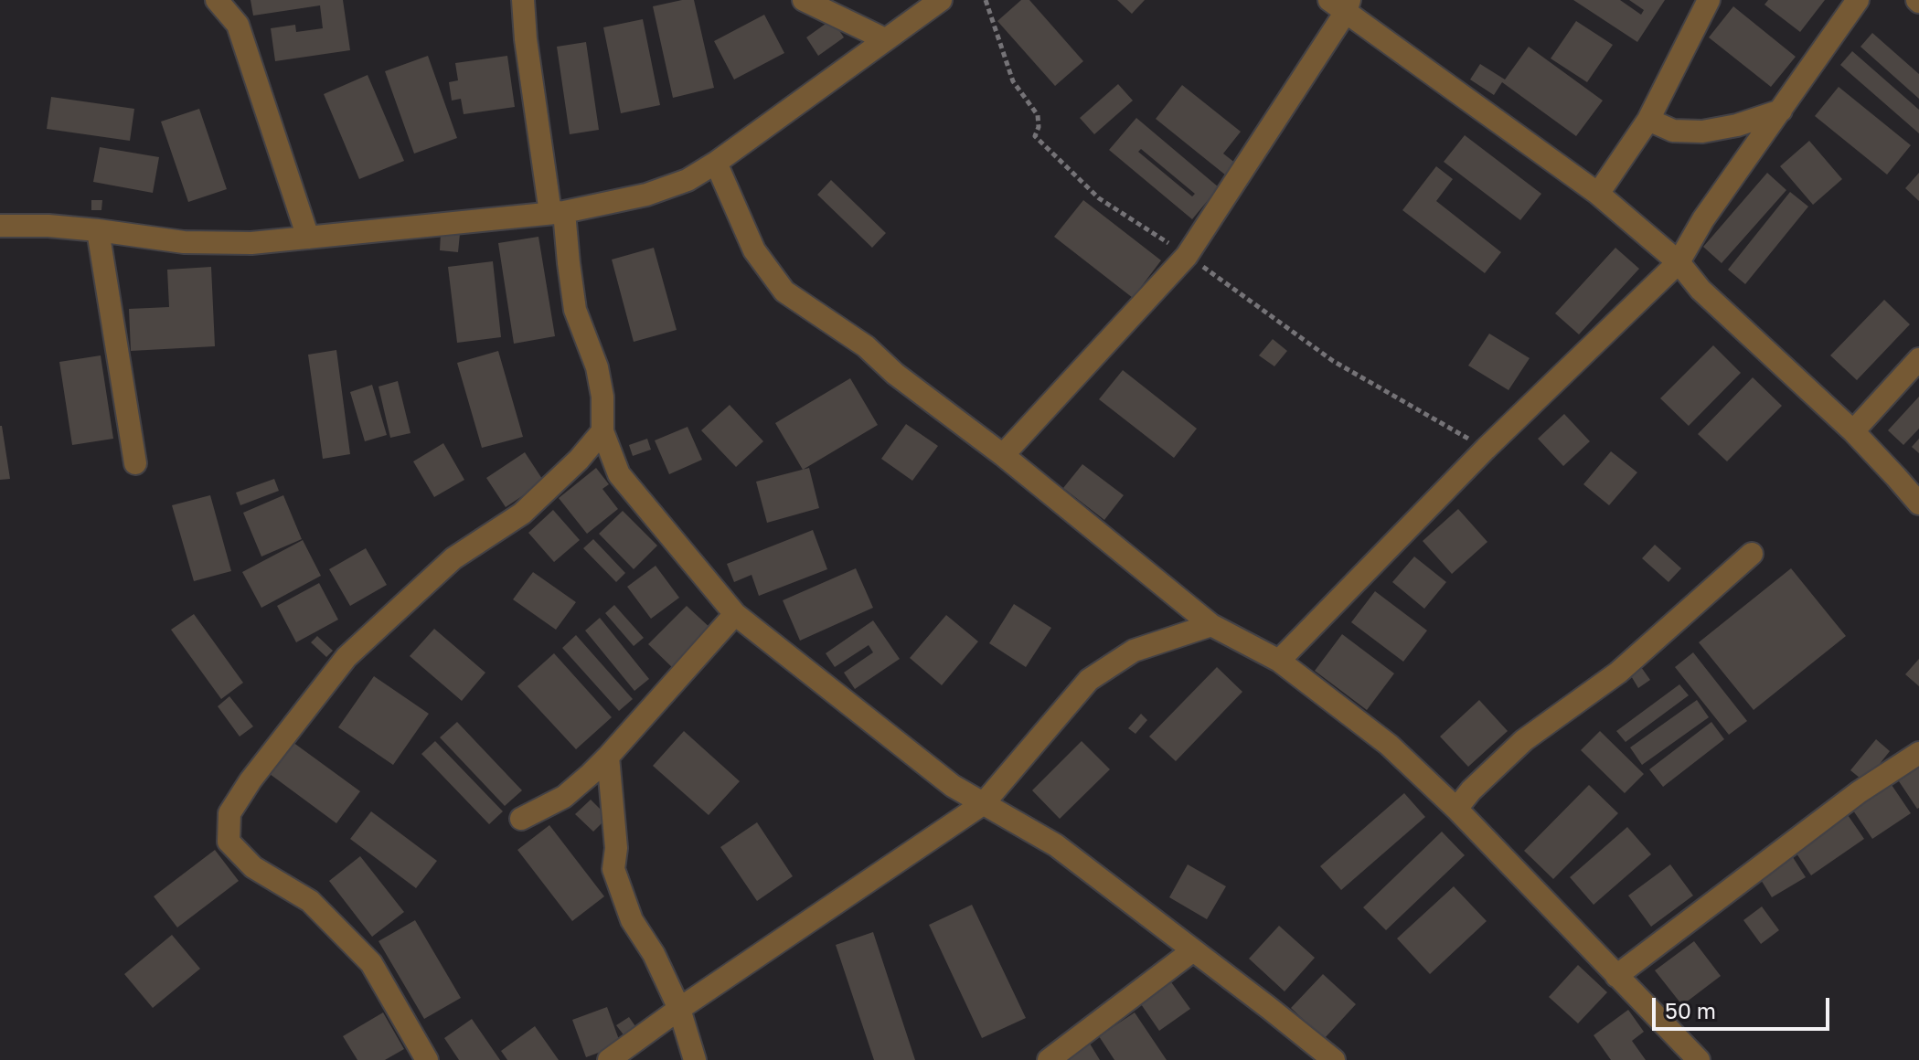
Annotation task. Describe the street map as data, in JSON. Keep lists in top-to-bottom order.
{
  "scale_bar": "50 m"
}
